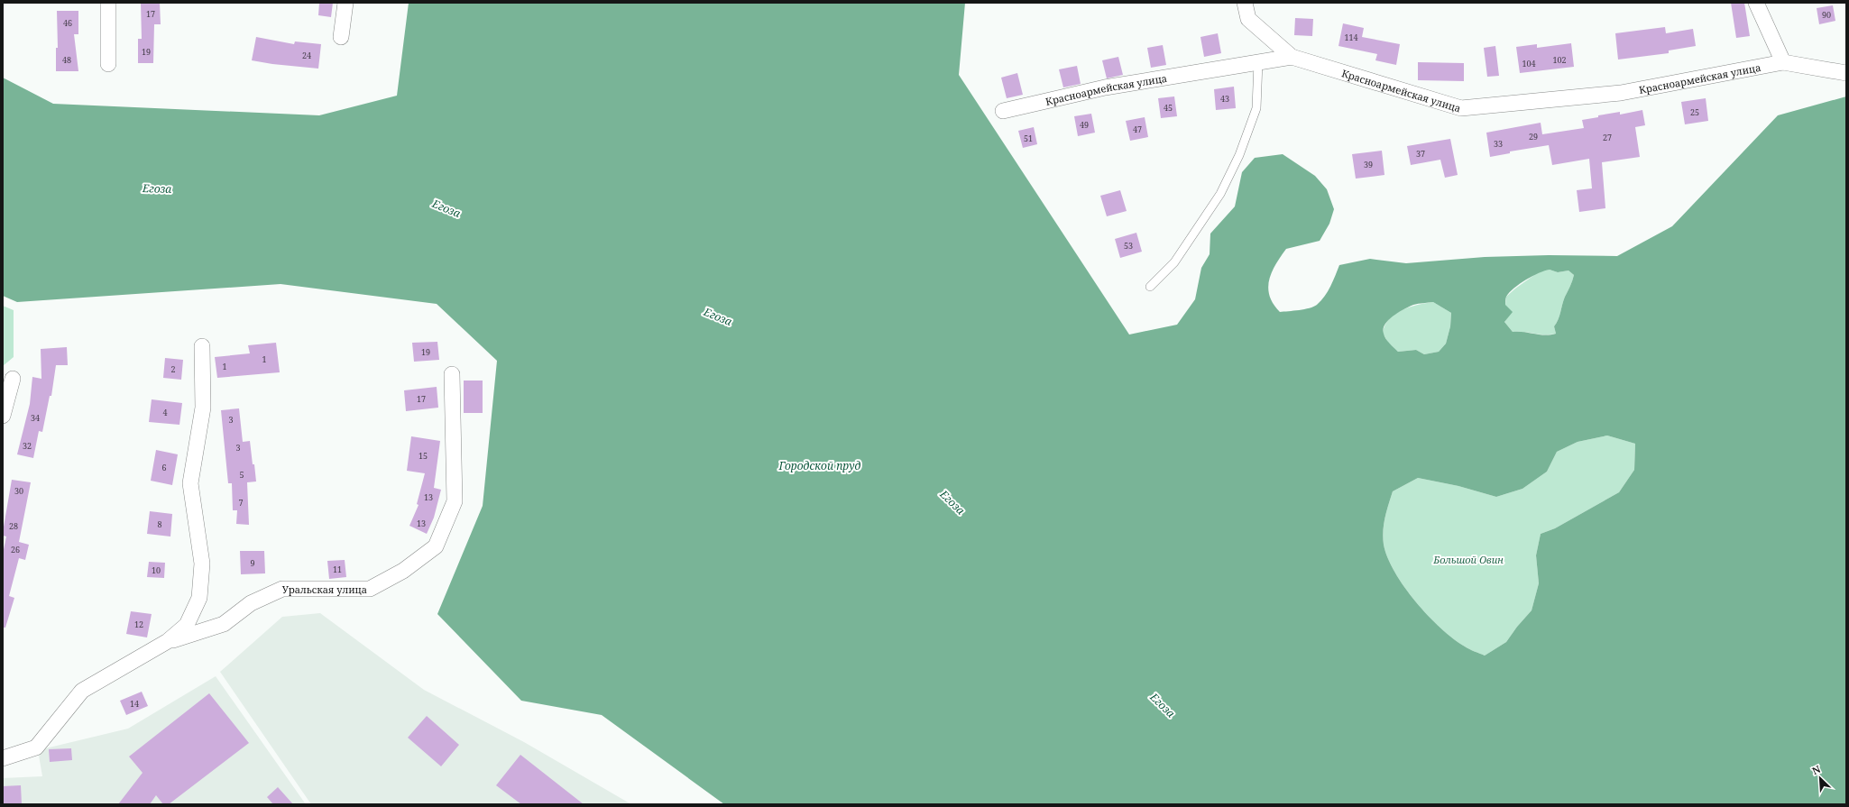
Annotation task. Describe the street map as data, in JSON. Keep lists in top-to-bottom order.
{
  "streets": {
    "street": ["Красноармейская улица", "Уральская улица"]
  },
  "water": ["Егоза", "Городской пруд"],
  "parks": ["Большой Овин"],
  "house_numbers": [
    "17",
    "90",
    "46",
    "114",
    "19",
    "24",
    "48",
    "102",
    "104",
    "43",
    "45",
    "25",
    "49",
    "47",
    "29",
    "27",
    "51",
    "33",
    "37",
    "39",
    "53",
    "19",
    "1",
    "1",
    "2",
    "17",
    "4",
    "34",
    "3",
    "32",
    "3",
    "15",
    "6",
    "5",
    "30",
    "13",
    "7",
    "13",
    "8",
    "28",
    "26",
    "9",
    "11",
    "10",
    "12",
    "14"
  ],
  "north": "top left"
}
